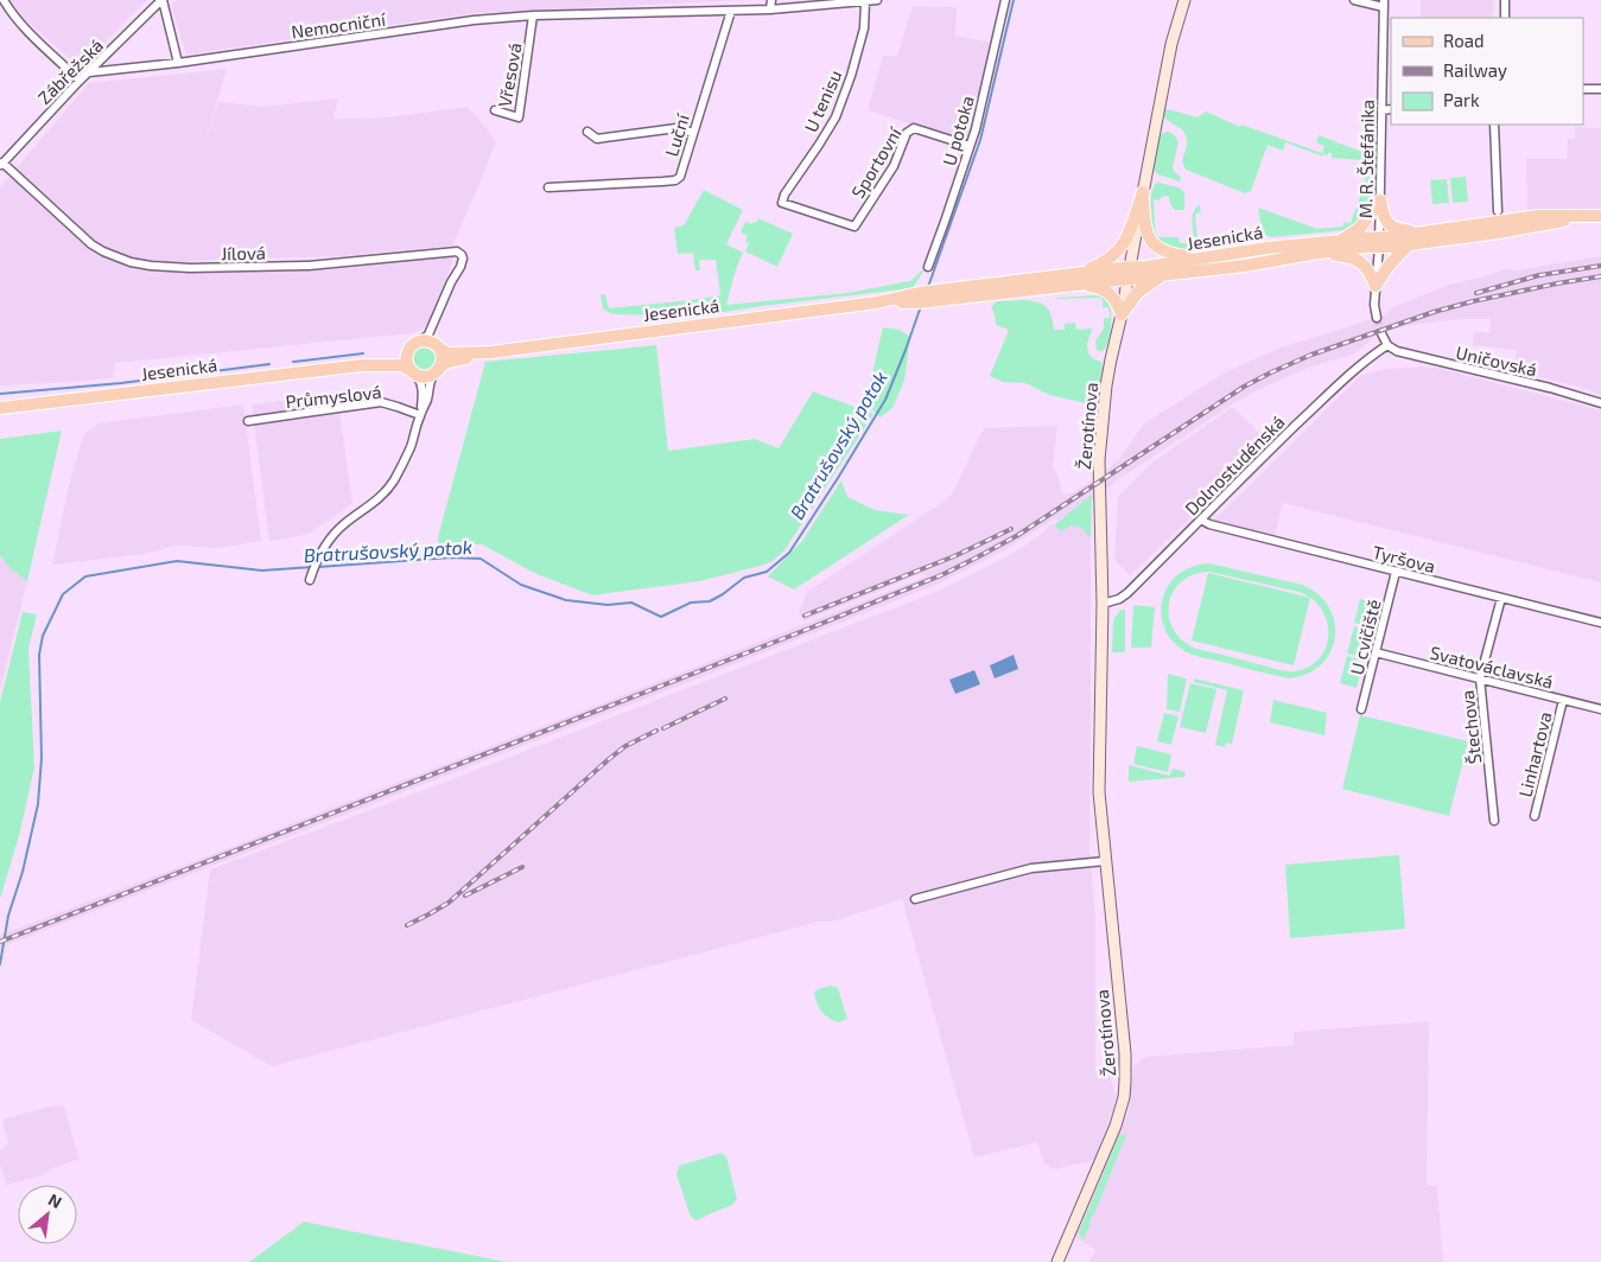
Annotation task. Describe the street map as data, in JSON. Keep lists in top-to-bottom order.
{
  "streets": {
    "main road": ["Jesenická"],
    "street": [
      "Nemocniční",
      "Zábřežská",
      "Vřesová",
      "U tenisu",
      "U potoka",
      "Luční",
      "M. R. Štefánika",
      "Sportovní",
      "Jílová",
      "Uničovská",
      "Průmyslová",
      "Žerotínova",
      "Dolnostudénská",
      "Tyršova",
      "U cvičiště",
      "Svatováclavská",
      "Štechova",
      "Linhartova"
    ]
  },
  "crossings": [
    ["Nemocniční", "Zábřežská"],
    ["Nemocniční", "Vřesová"],
    ["Nemocniční", "U tenisu"],
    ["Nemocniční", "Luční"],
    ["Zábřežská", "Jílová"],
    ["U tenisu", "Sportovní"],
    ["U potoka", "Sportovní"],
    ["M. R. Štefánika", "Jesenická"],
    ["Jesenická", "Jílová"],
    ["Jesenická", "Žerotínova"],
    ["Uničovská", "Dolnostudénská"],
    ["Žerotínova", "Dolnostudénská"],
    ["Dolnostudénská", "Tyršova"],
    ["Tyršova", "U cvičiště"],
    ["Tyršova", "Štechova"],
    ["U cvičiště", "Svatováclavská"],
    ["Svatováclavská", "Štechova"],
    ["Svatováclavská", "Linhartova"]
  ],
  "water": ["Bratrušovský potok"],
  "legend": ["Road", "Railway", "Park"],
  "north": "top right"
}
